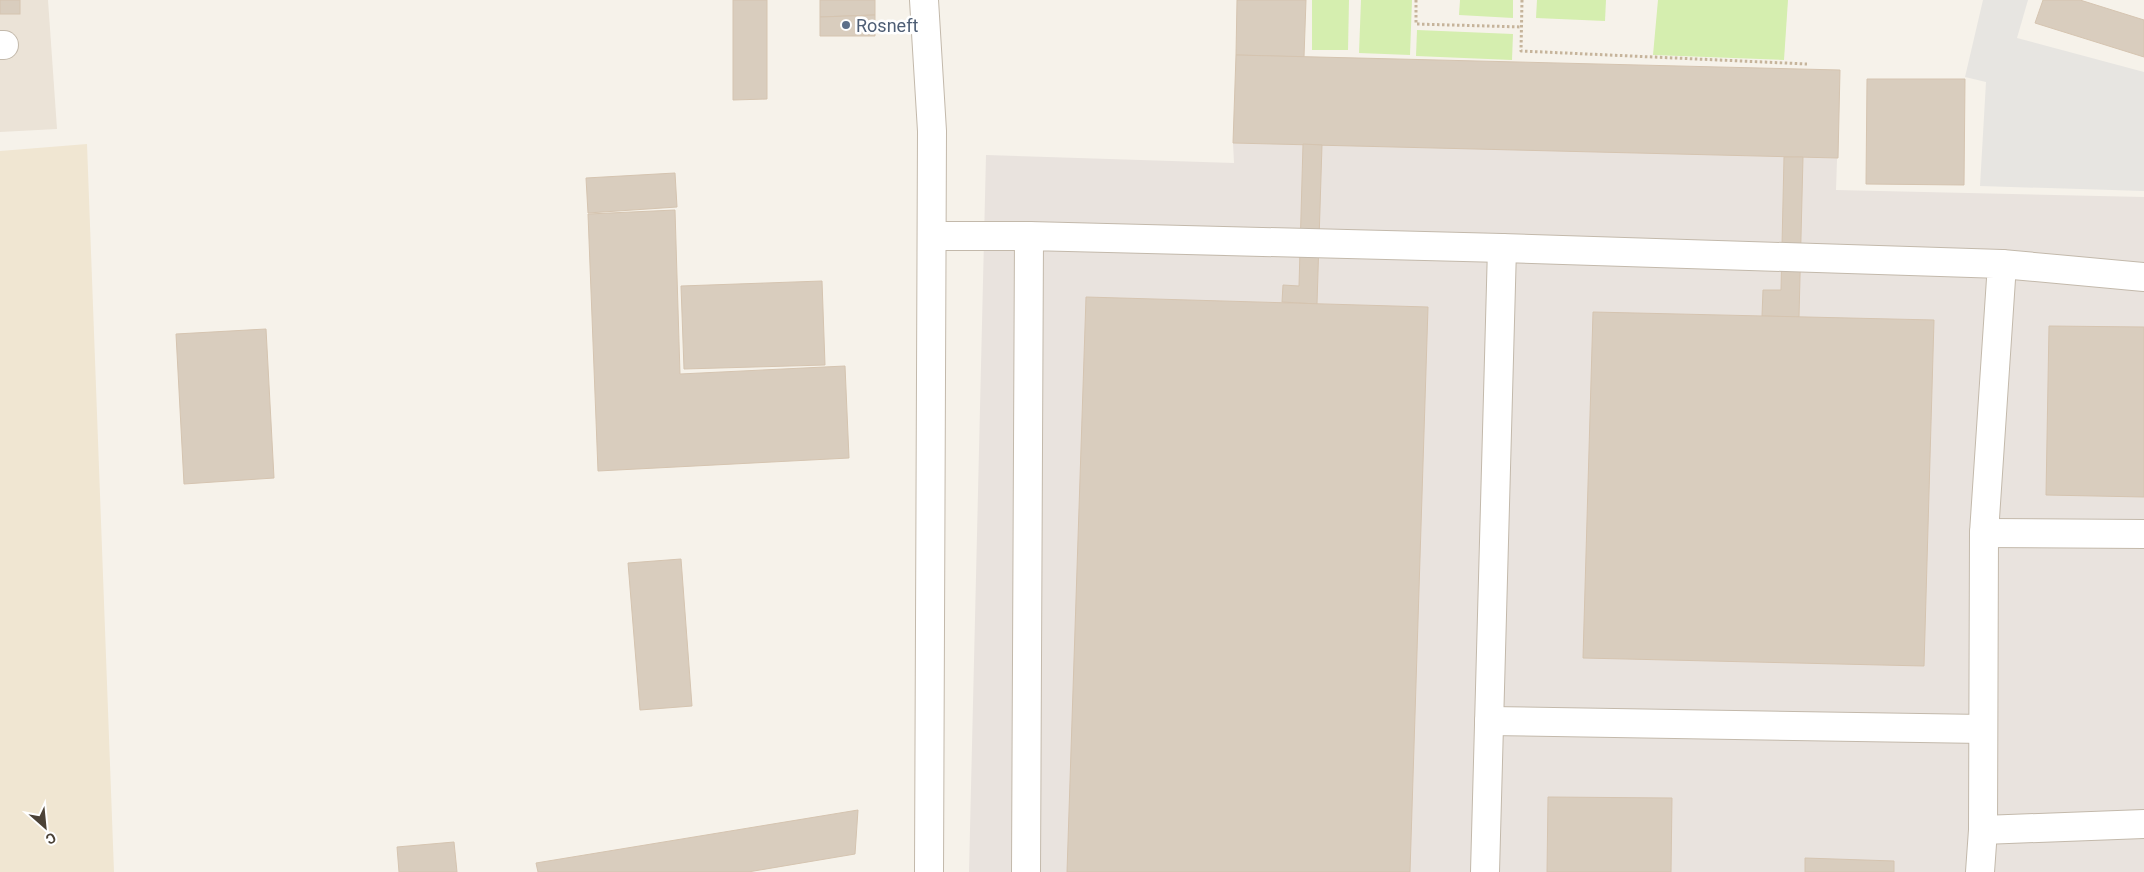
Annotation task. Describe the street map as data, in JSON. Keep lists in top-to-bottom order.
{
  "places": ["Rosneft"],
  "north": "bottom right"
}
